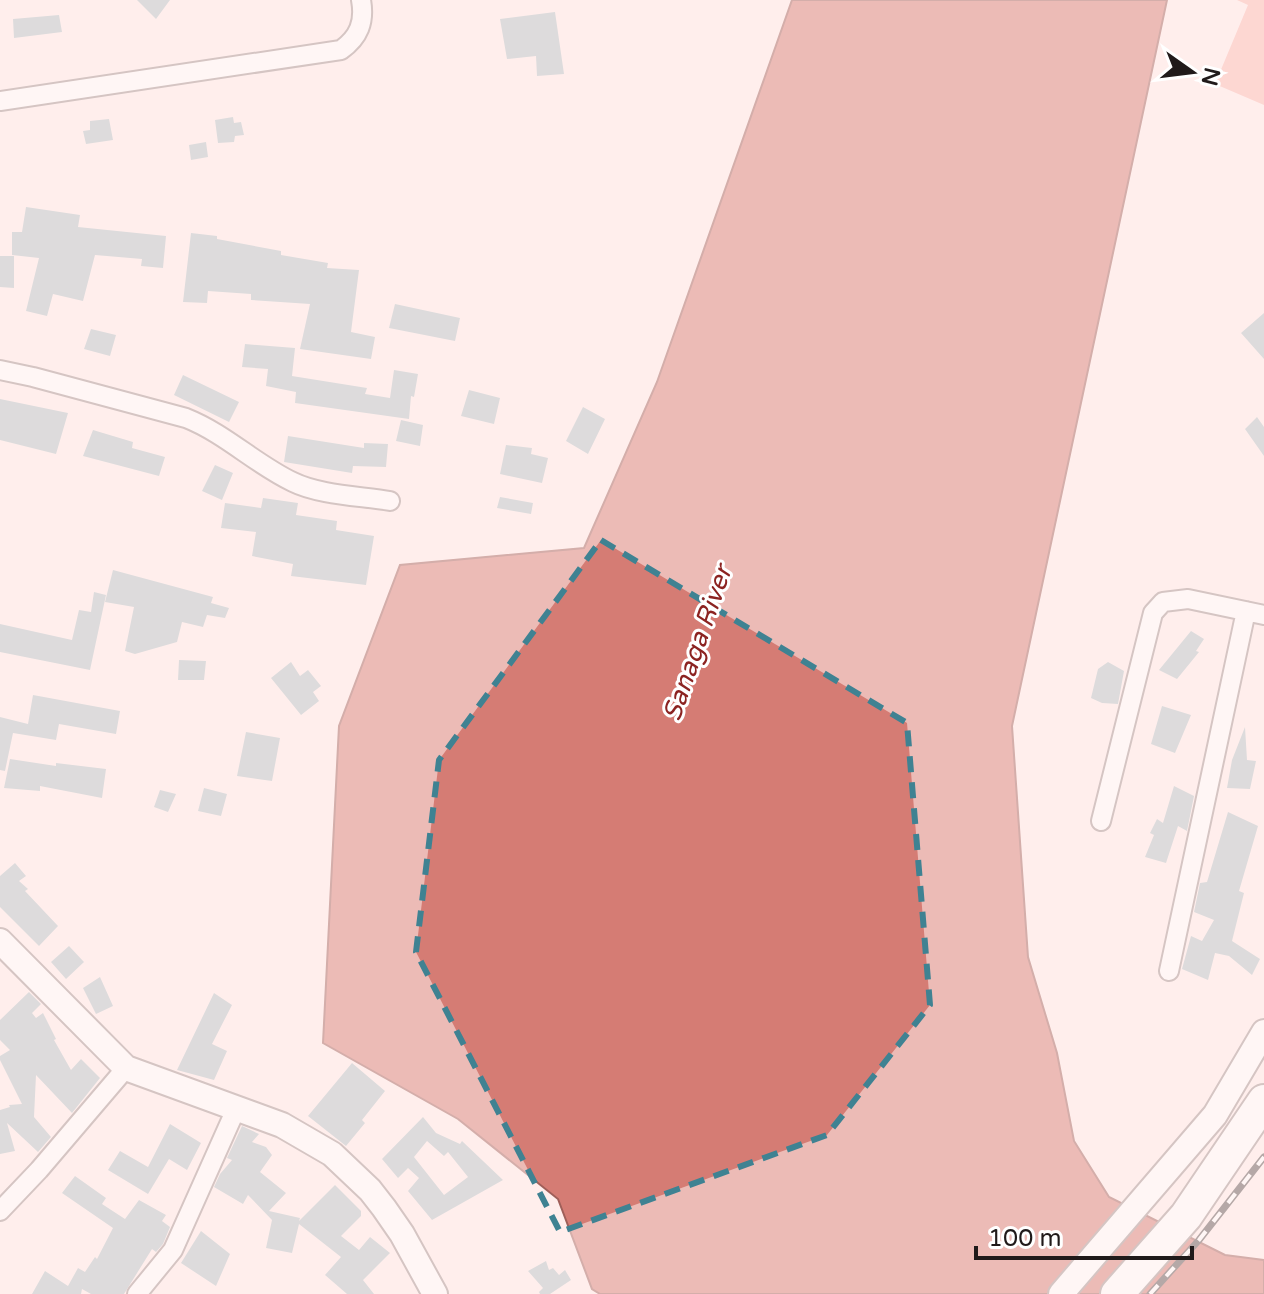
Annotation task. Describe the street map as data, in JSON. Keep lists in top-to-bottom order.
{
  "water": ["Sanaga River"],
  "scale_bar": "100 m",
  "north": "right"
}
